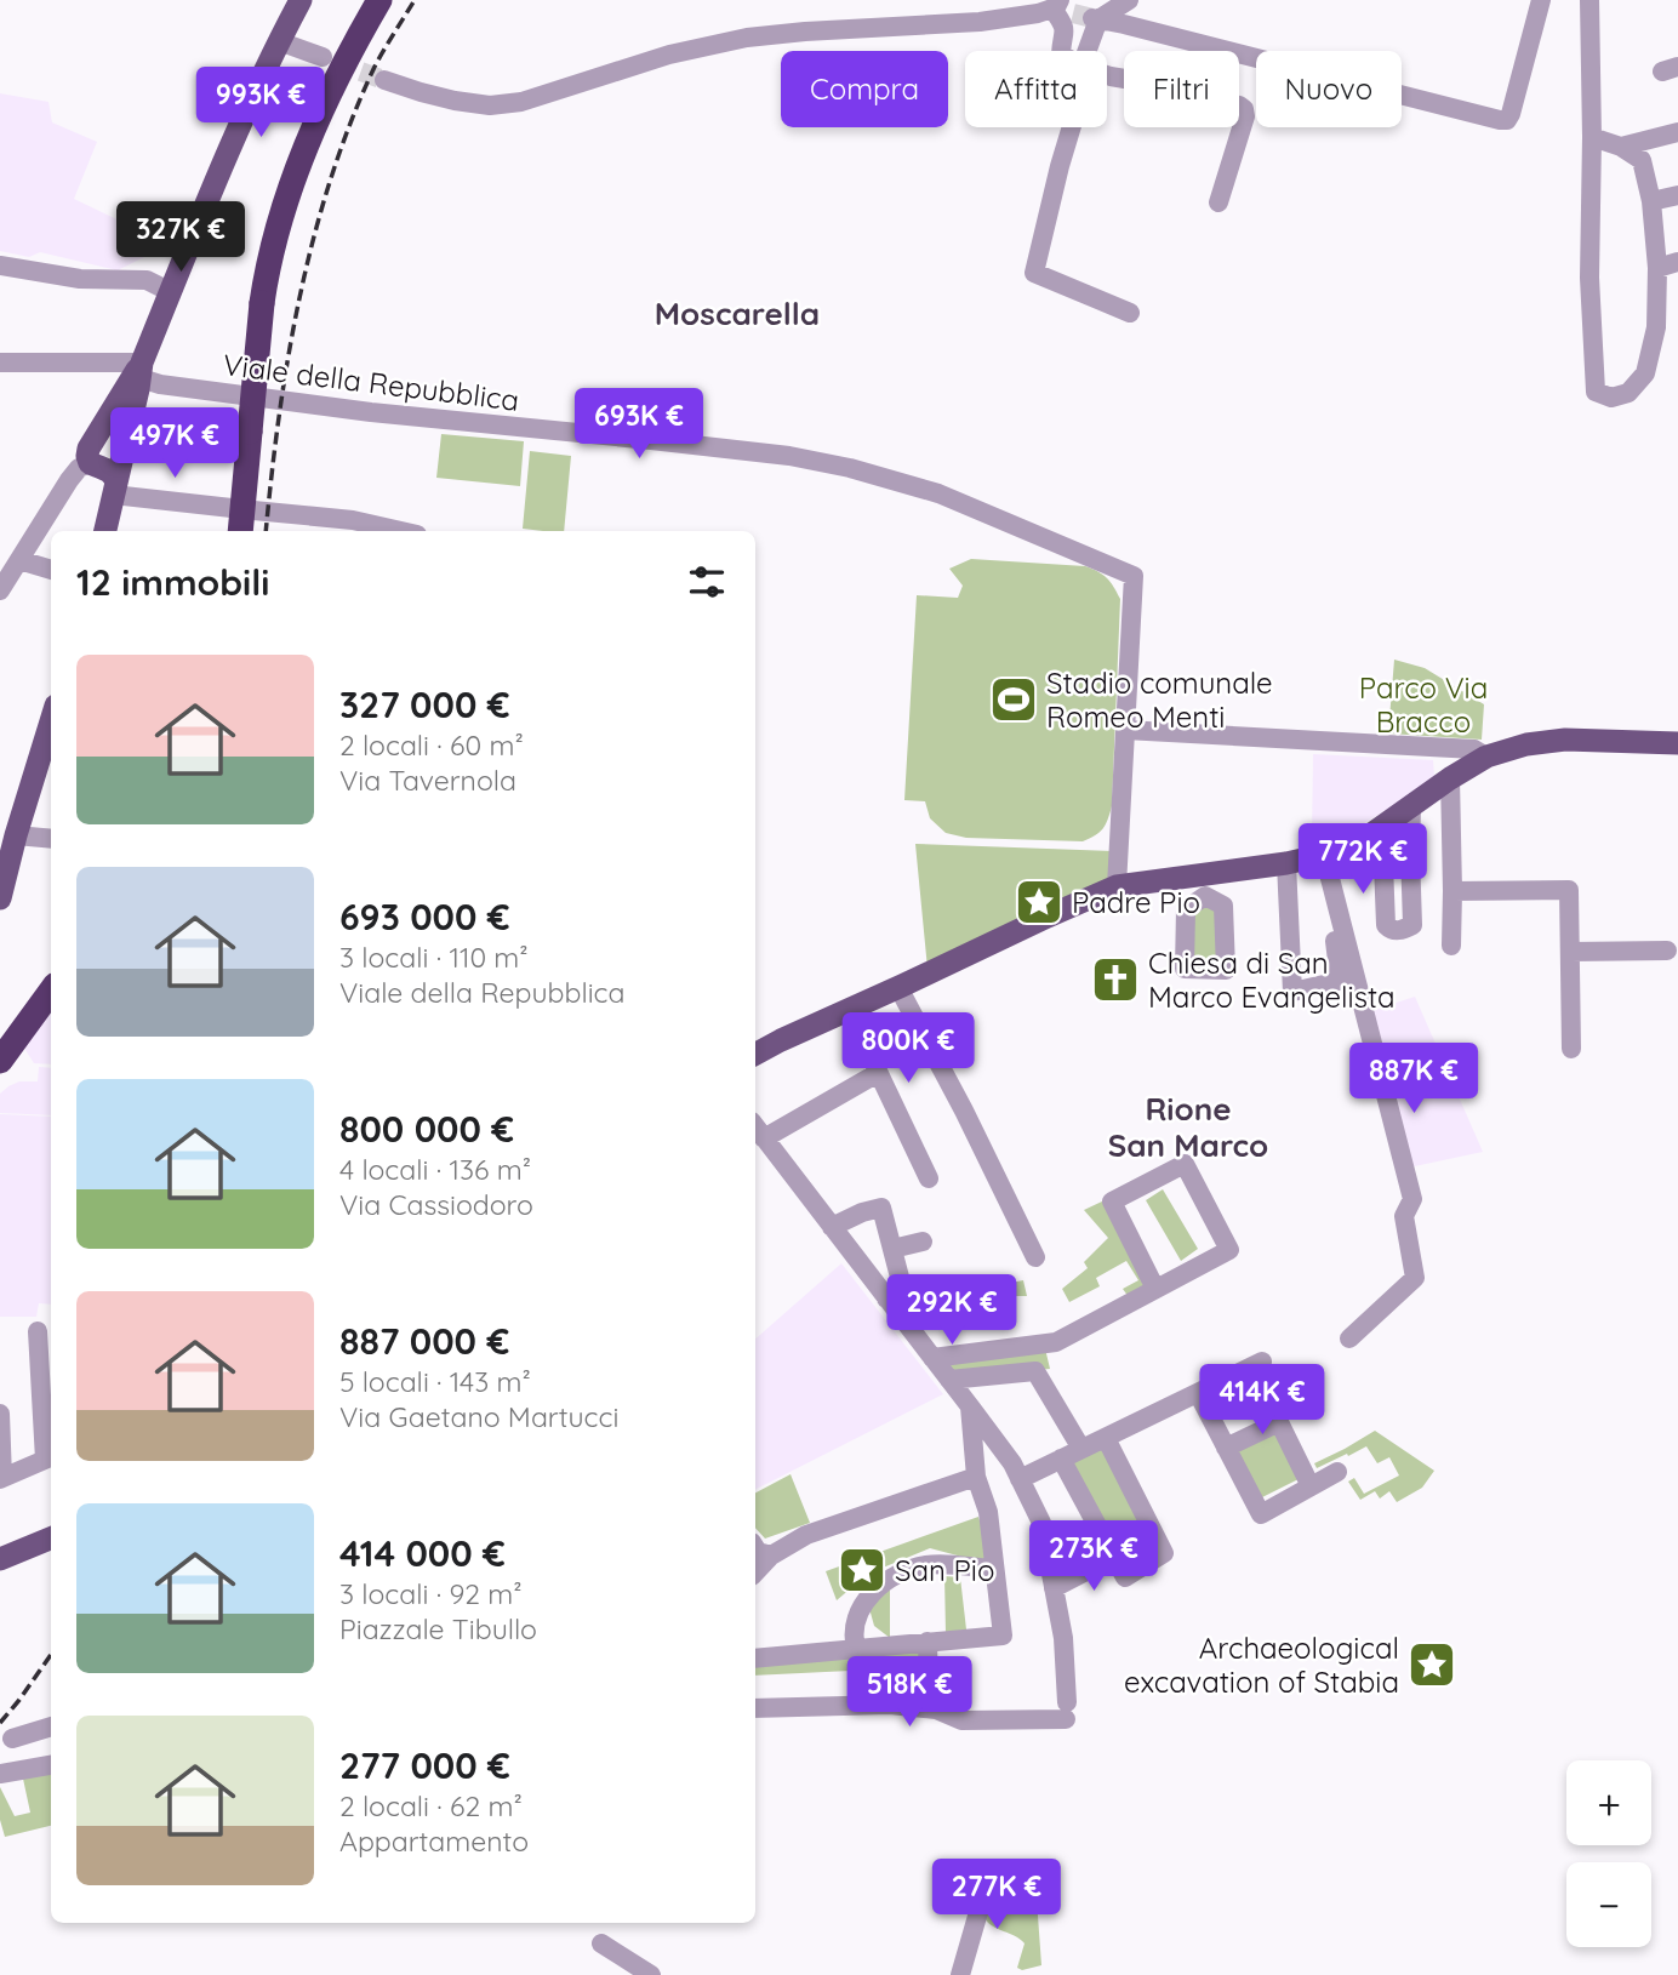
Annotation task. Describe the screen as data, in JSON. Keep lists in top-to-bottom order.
{
  "streets": {
    "street": ["Viale della Repubblica"]
  },
  "districts": ["Moscarella", "Rione San Marco"],
  "parks": ["Parco Via Bracco"],
  "places": {
    "sports": ["Stadio comunale Romeo Menti"],
    "place": ["Padre Pio", "San Pio", "Archaeological excavation of Stabia"],
    "church": ["Chiesa di San Marco Evangelista"]
  },
  "page": {
    "chip": [
      "Compra",
      "Affitta",
      "Filtri",
      "Nuovo"
    ],
    "price": [
      "993K €",
      "327K €",
      "693K €",
      "497K €",
      "772K €",
      "800K €",
      "887K €",
      "292K €",
      "414K €",
      "273K €",
      "518K €",
      "277K €"
    ],
    "heading": "12 immobili",
    "list": [
      {
        "name": "327 000 €",
        "note": "2 locali · 60 m² · Via Tavernola"
      },
      {
        "name": "693 000 €",
        "note": "3 locali · 110 m² · Viale della Repubblica"
      },
      {
        "name": "800 000 €",
        "note": "4 locali · 136 m² · Via Cassiodoro"
      },
      {
        "name": "887 000 €",
        "note": "5 locali · 143 m² · Via Gaetano Martucci"
      },
      {
        "name": "414 000 €",
        "note": "3 locali · 92 m² · Piazzale Tibullo"
      },
      {
        "name": "277 000 €",
        "note": "2 locali · 62 m² · Appartamento"
      }
    ],
    "map_buttons": ["+", "−"]
  }
}
